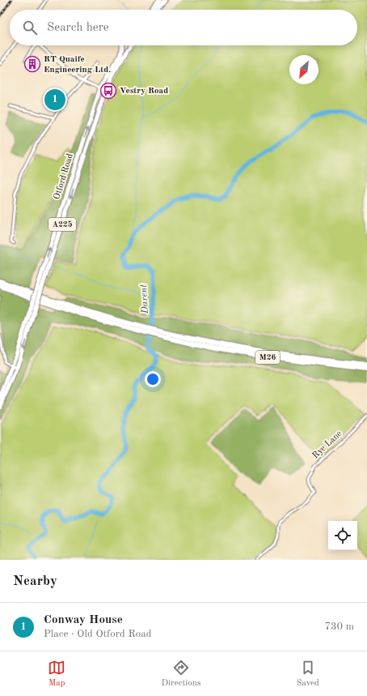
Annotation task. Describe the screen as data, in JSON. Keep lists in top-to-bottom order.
{
  "streets": {
    "highway": ["M26"],
    "main road": ["Otford Road", "A225"],
    "street": ["Rye Lane"]
  },
  "crossings": [
    ["Otford Road", "A225"]
  ],
  "water": ["Darent"],
  "places": {
    "building": ["RT Quaife Engineering Ltd."],
    "bus stop": ["Vestry Road"]
  },
  "north": "bottom left",
  "page": {
    "search": "Search here",
    "pins": "1",
    "heading": "Nearby",
    "list": [
      {
        "mark": "1",
        "name": "Conway House",
        "note": "Place · Old Otford Road",
        "value": "730 m"
      }
    ],
    "nav": ["Map", "Directions", "Saved"]
  }
}
